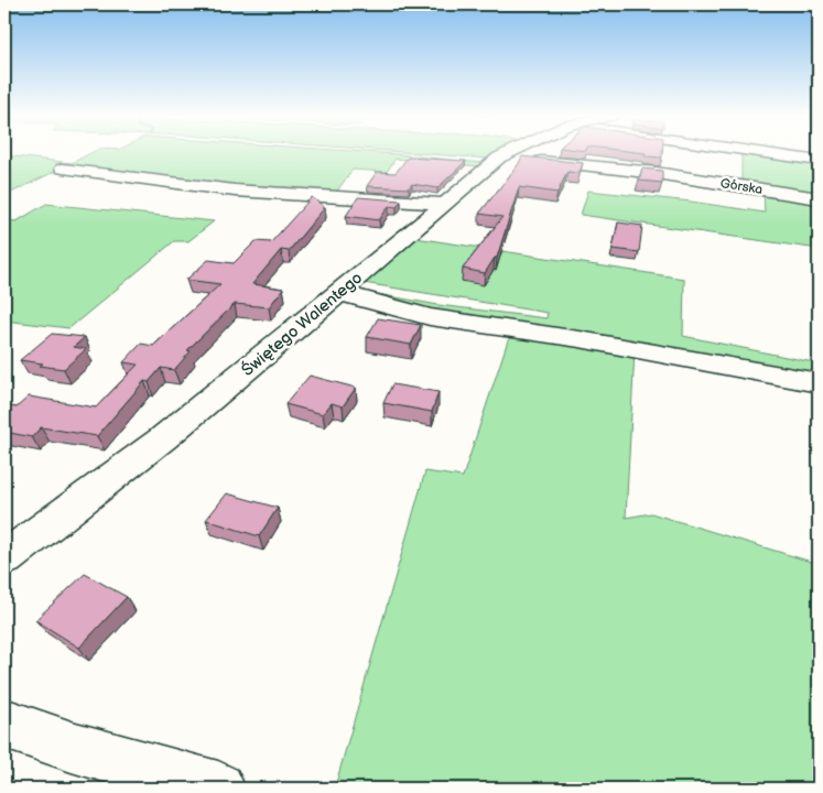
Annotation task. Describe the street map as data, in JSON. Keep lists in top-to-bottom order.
{
  "streets": {
    "street": ["Górska", "Świętego Walentego"]
  },
  "crossings": [
    ["Górska", "Świętego Walentego"]
  ]
}
